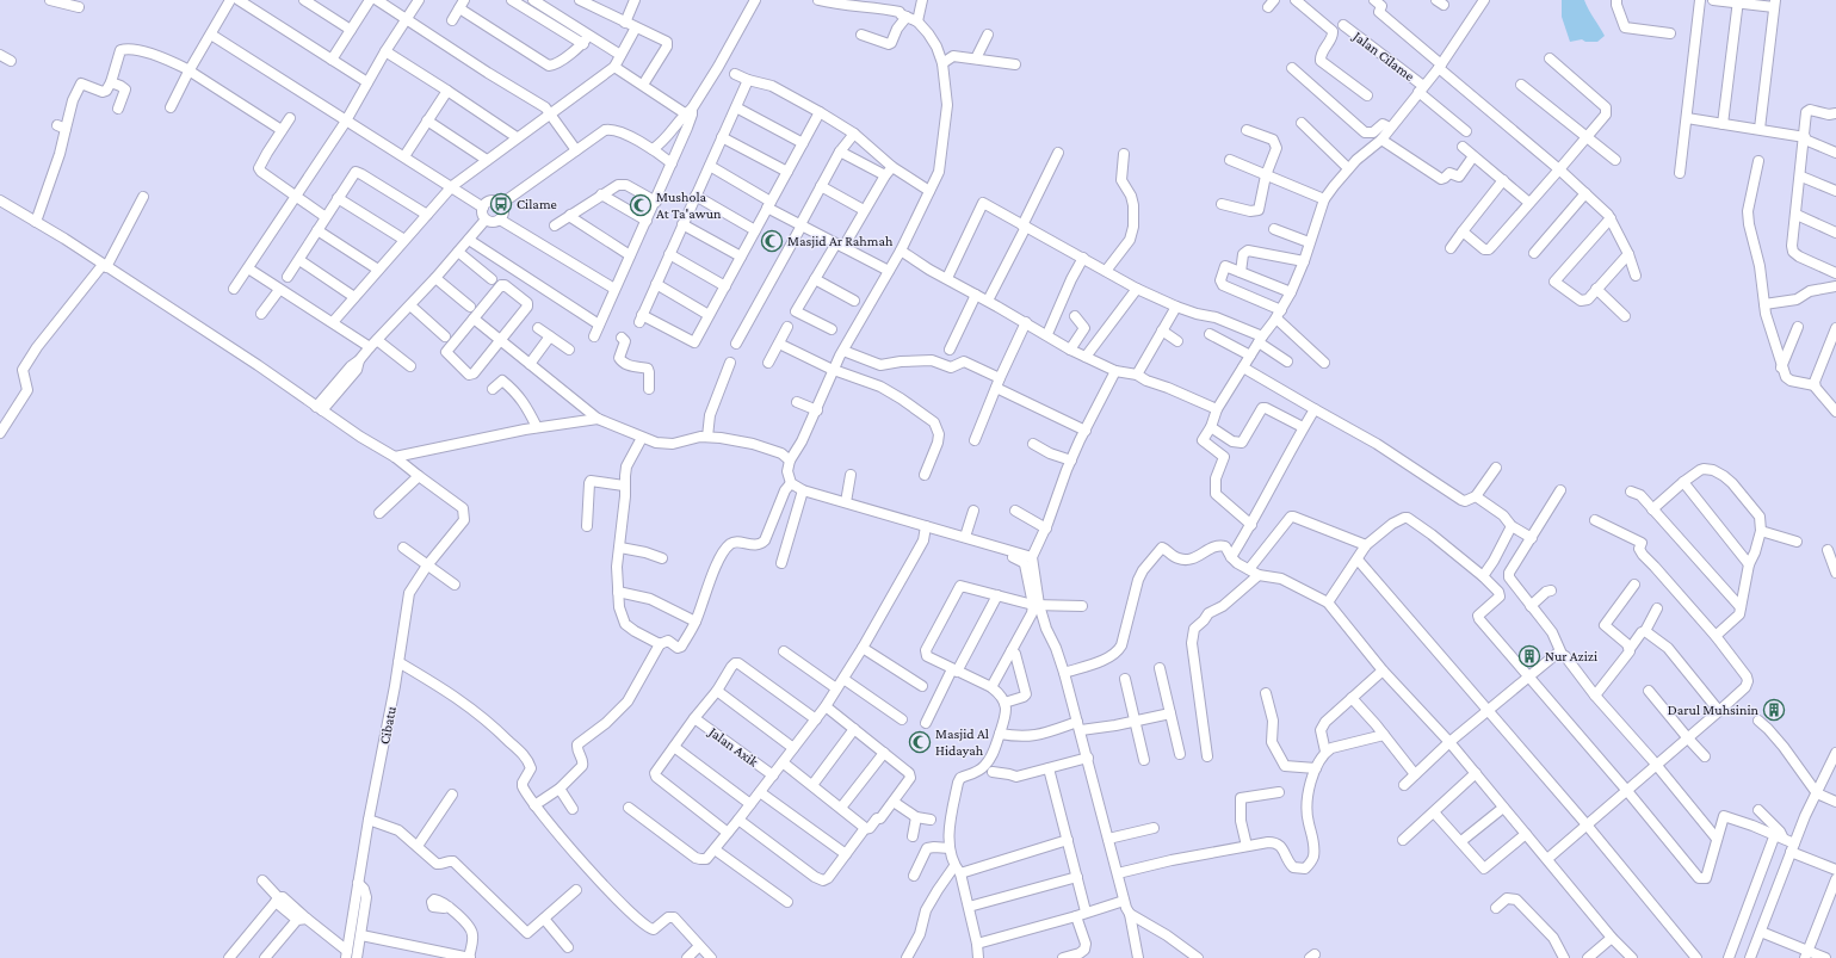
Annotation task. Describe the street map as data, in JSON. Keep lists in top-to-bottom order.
{
  "streets": {
    "street": ["Jalan Cilame", "Cibatu", "Jalan Axik"]
  },
  "places": {
    "bus stop": ["Cilame"],
    "mosque": ["Mushola At Ta'awun", "Masjid Ar Rahmah", "Masjid Al Hidayah"],
    "building": ["Nur Azizi", "Darul Muhsinin"]
  }
}
